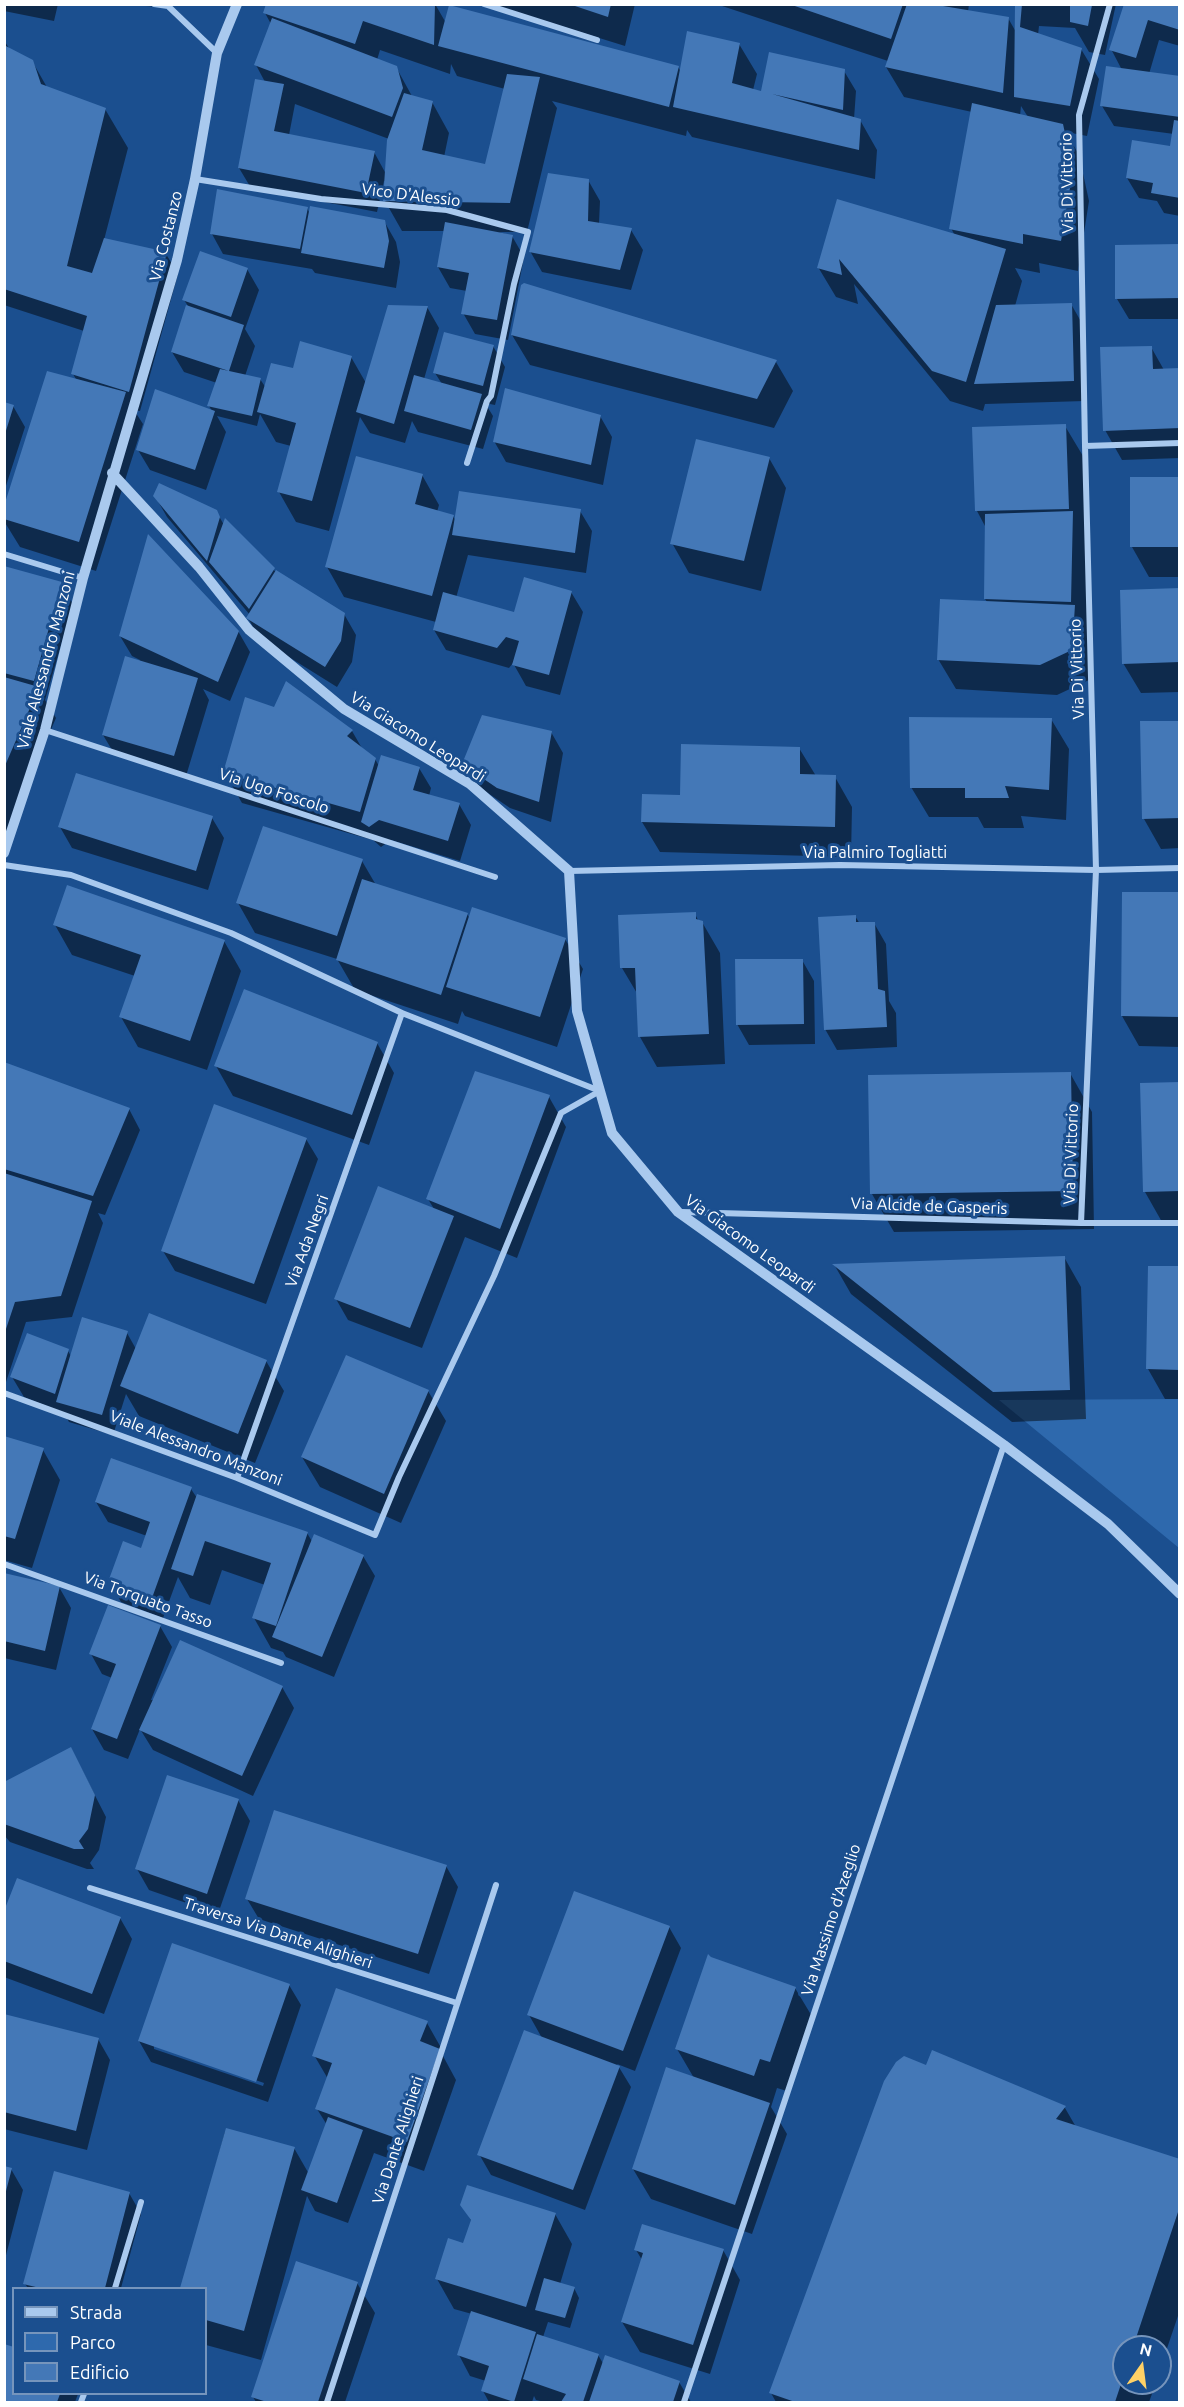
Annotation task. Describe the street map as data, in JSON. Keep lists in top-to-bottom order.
{
  "streets": {
    "street": [
      "Via Di Vittorio",
      "Vico D'Alessio",
      "Via Costanzo",
      "Viale Alessandro Manzoni",
      "Via Giacomo Leopardi",
      "Via Ugo Foscolo",
      "Via Palmiro Togliatti",
      "Via Alcide de Gasperis",
      "Via Ada Negri",
      "Via Torquato Tasso",
      "Via Massimo d'Azeglio",
      "Traversa Via Dante Alighieri",
      "Via Dante Alighieri"
    ]
  },
  "crossings": [
    ["Via Di Vittorio", "Via Palmiro Togliatti"],
    ["Via Di Vittorio", "Via Alcide de Gasperis"],
    ["Vico D'Alessio", "Via Costanzo"],
    ["Via Costanzo", "Viale Alessandro Manzoni"],
    ["Via Costanzo", "Via Giacomo Leopardi"],
    ["Viale Alessandro Manzoni", "Via Giacomo Leopardi"],
    ["Viale Alessandro Manzoni", "Via Ugo Foscolo"],
    ["Viale Alessandro Manzoni", "Via Ada Negri"],
    ["Via Giacomo Leopardi", "Via Palmiro Togliatti"],
    ["Via Giacomo Leopardi", "Via Alcide de Gasperis"],
    ["Via Giacomo Leopardi", "Via Massimo d'Azeglio"],
    ["Traversa Via Dante Alighieri", "Via Dante Alighieri"]
  ],
  "legend": ["Strada", "Parco", "Edificio"],
  "north": "top"
}
